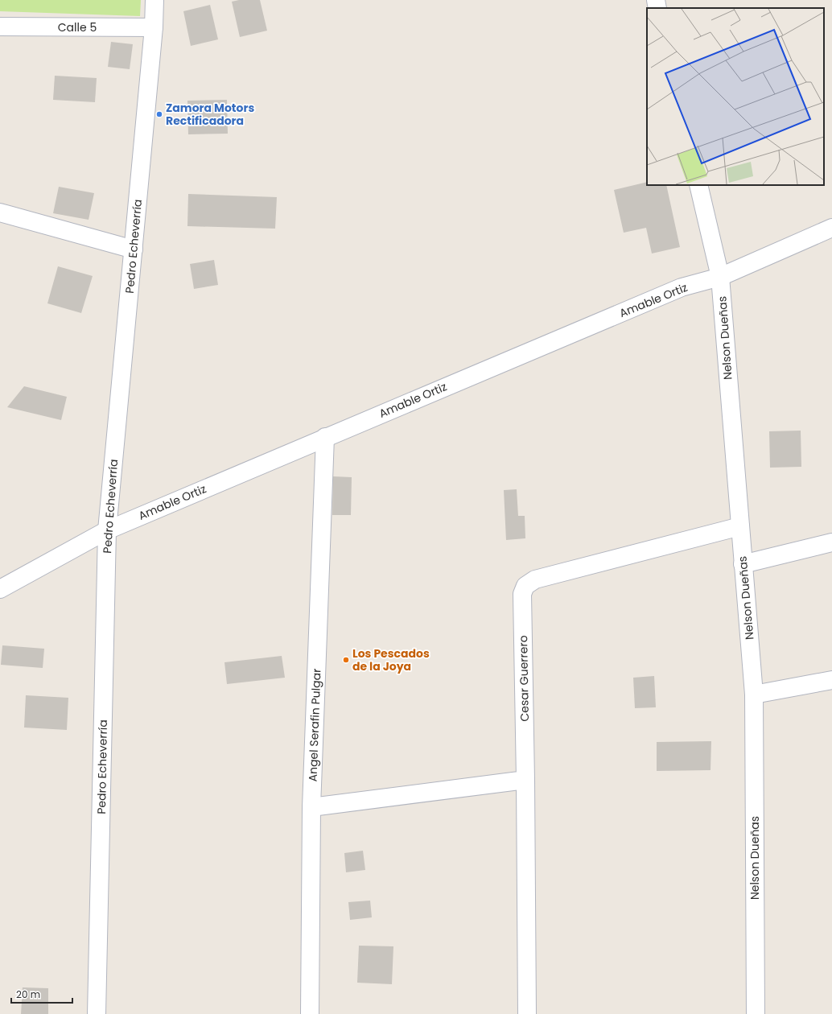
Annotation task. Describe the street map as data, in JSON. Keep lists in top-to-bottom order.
{
  "streets": {
    "street": [
      "Calle 5",
      "Pedro Echeverría",
      "Amable Ortiz",
      "Nelson Dueñas",
      "Cesar Guerrero",
      "Angel Serafin Pulgar"
    ]
  },
  "crossings": [
    ["Calle 5", "Pedro Echeverría"],
    ["Pedro Echeverría", "Amable Ortiz"],
    ["Amable Ortiz", "Nelson Dueñas"],
    ["Amable Ortiz", "Angel Serafin Pulgar"],
    ["Nelson Dueñas", "Cesar Guerrero"]
  ],
  "places": ["Zamora Motors Rectificadora", "Los Pescados de la Joya"],
  "scale_bar": "20 m"
}
